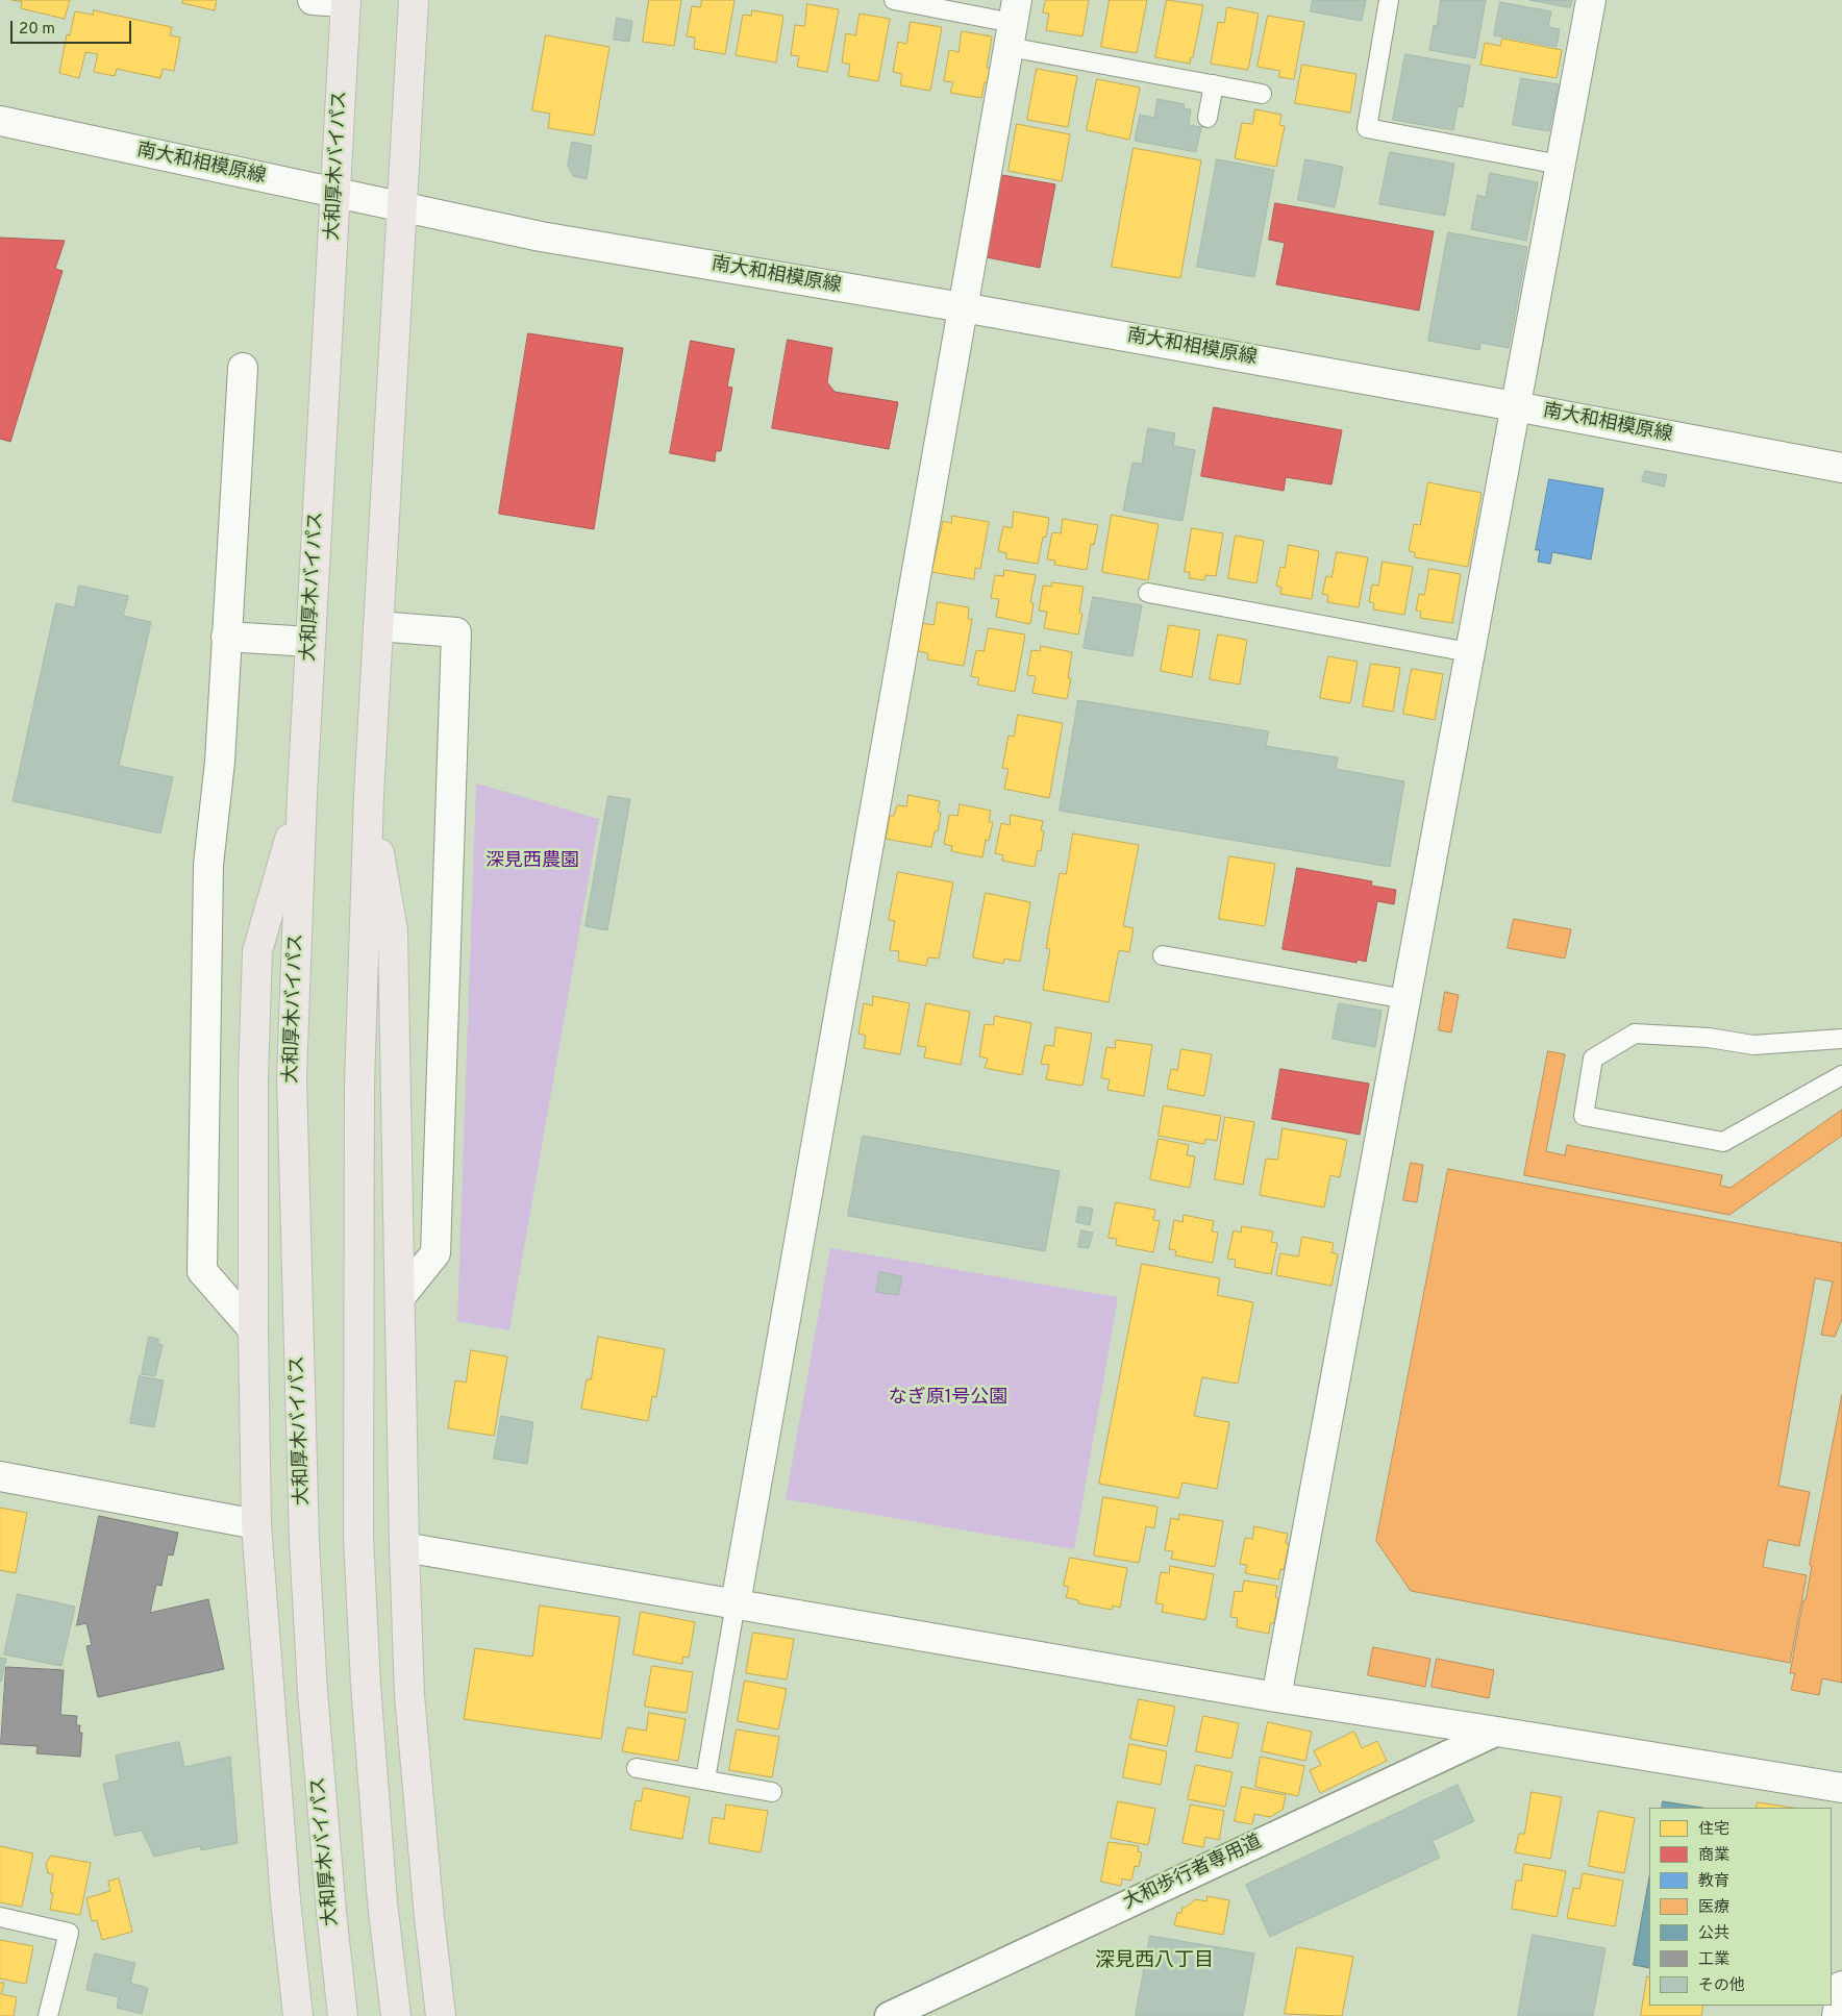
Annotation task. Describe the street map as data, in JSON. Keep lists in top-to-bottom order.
{
  "streets": {
    "highway": ["大和厚木バイパス"],
    "street": ["南大和相模原線", "大和歩行者専用道"]
  },
  "crossings": [
    ["南大和相模原線", "大和厚木バイパス"]
  ],
  "districts": ["深見西八丁目"],
  "parks": ["深見西農園", "なぎ原1号公園"],
  "legend": [
    "住宅",
    "商業",
    "教育",
    "医療",
    "公共",
    "工業",
    "その他"
  ],
  "scale_bar": "20 m"
}
